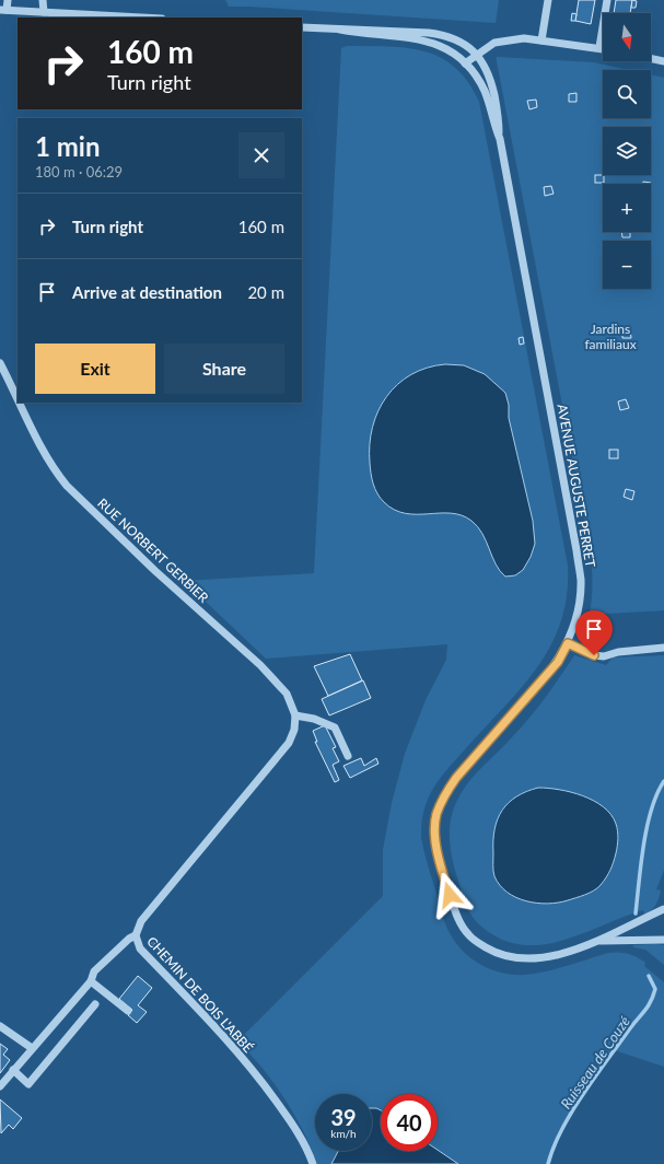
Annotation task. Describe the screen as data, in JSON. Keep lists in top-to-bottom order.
{
  "streets": {
    "street": ["AVENUE AUGUSTE PERRET", "RUE NORBERT GERBIER", "CHEMIN DE BOIS L'ABBÉ"]
  },
  "crossings": [
    ["RUE NORBERT GERBIER", "CHEMIN DE BOIS L'ABBÉ"]
  ],
  "water": ["Ruisseau de Couzé"],
  "parks": ["Jardins familiaux"],
  "north": "bottom",
  "page": {
    "map_buttons": ["+", "−"],
    "turn": ["160 m", "Turn right"],
    "heading": ["1 min", "180 m · 06:29"],
    "list": [
      {
        "name": "Turn right",
        "value": "160 m"
      },
      {
        "name": "Arrive at destination",
        "value": "20 m"
      }
    ],
    "buttons": ["Exit", "Share"],
    "speed": "39 km/h",
    "limit": "40"
  }
}
